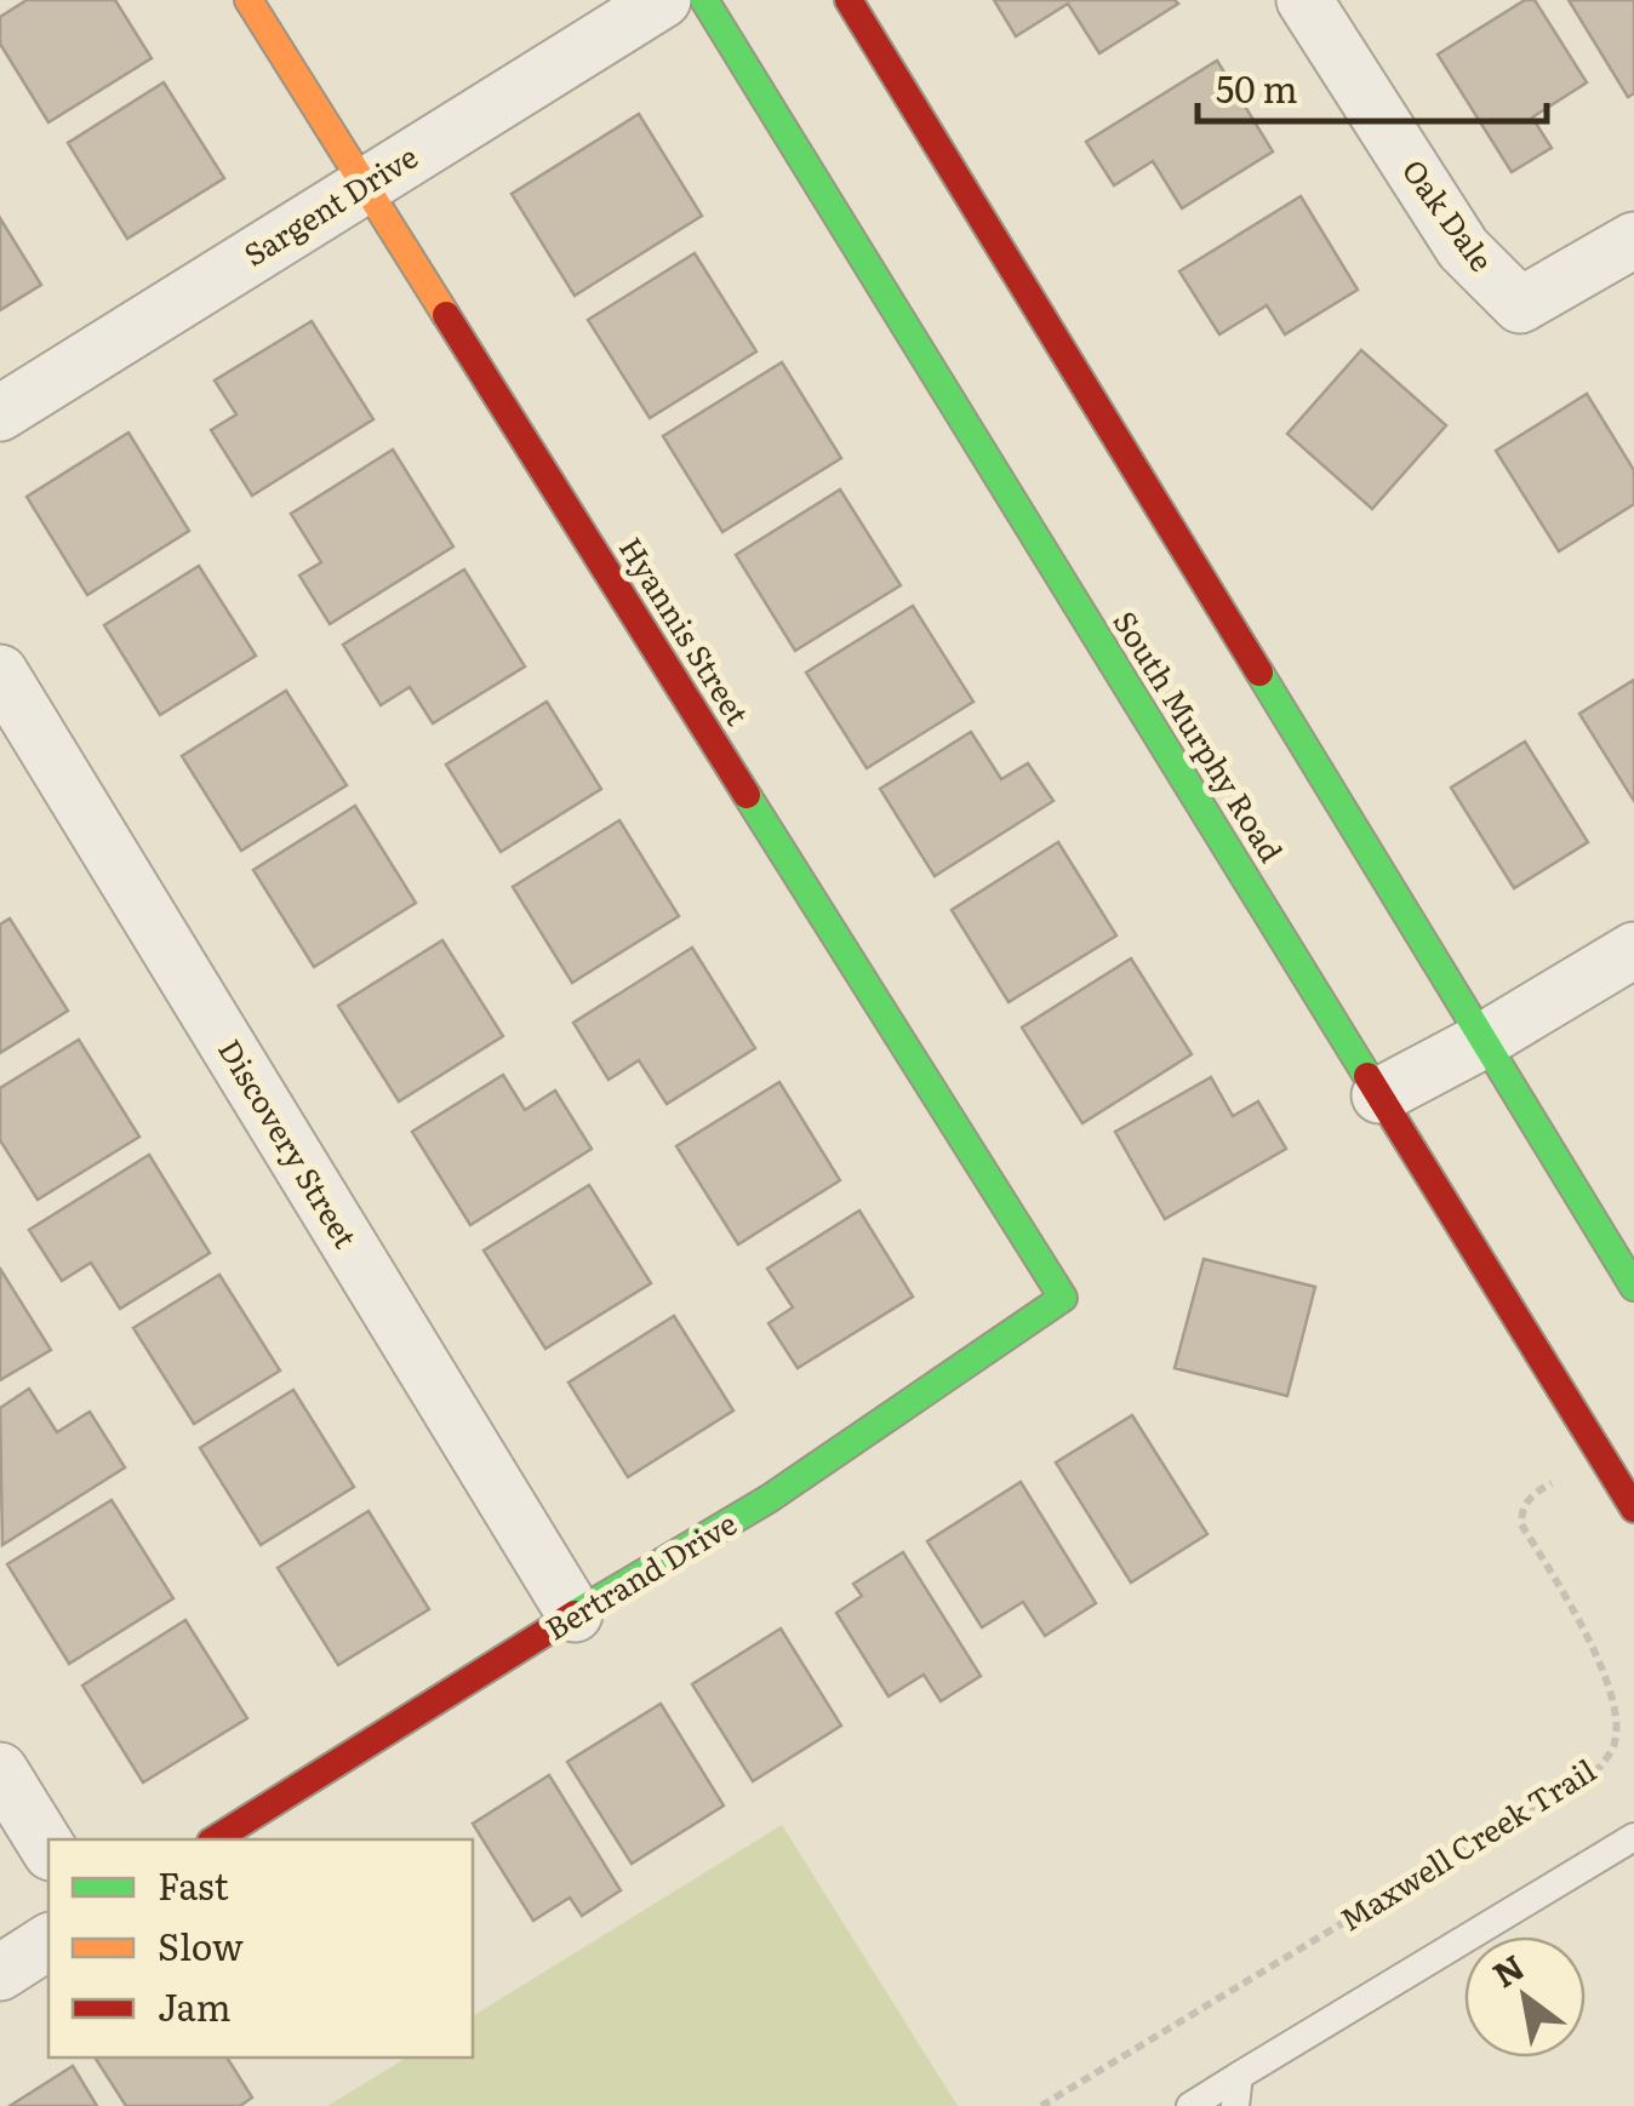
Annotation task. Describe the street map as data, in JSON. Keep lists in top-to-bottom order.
{
  "streets": {
    "main road": ["Hyannis Street", "South Murphy Road", "Bertrand Drive"],
    "street": ["Sargent Drive", "Oak Dale", "Discovery Street"],
    "path": ["Maxwell Creek Trail"]
  },
  "crossings": [
    ["Sargent Drive", "Hyannis Street"],
    ["Hyannis Street", "Bertrand Drive"],
    ["South Murphy Road", "Maxwell Creek Trail"],
    ["Discovery Street", "Bertrand Drive"]
  ],
  "legend": ["Fast", "Slow", "Jam"],
  "scale_bar": "50 m",
  "north": "top left"
}
